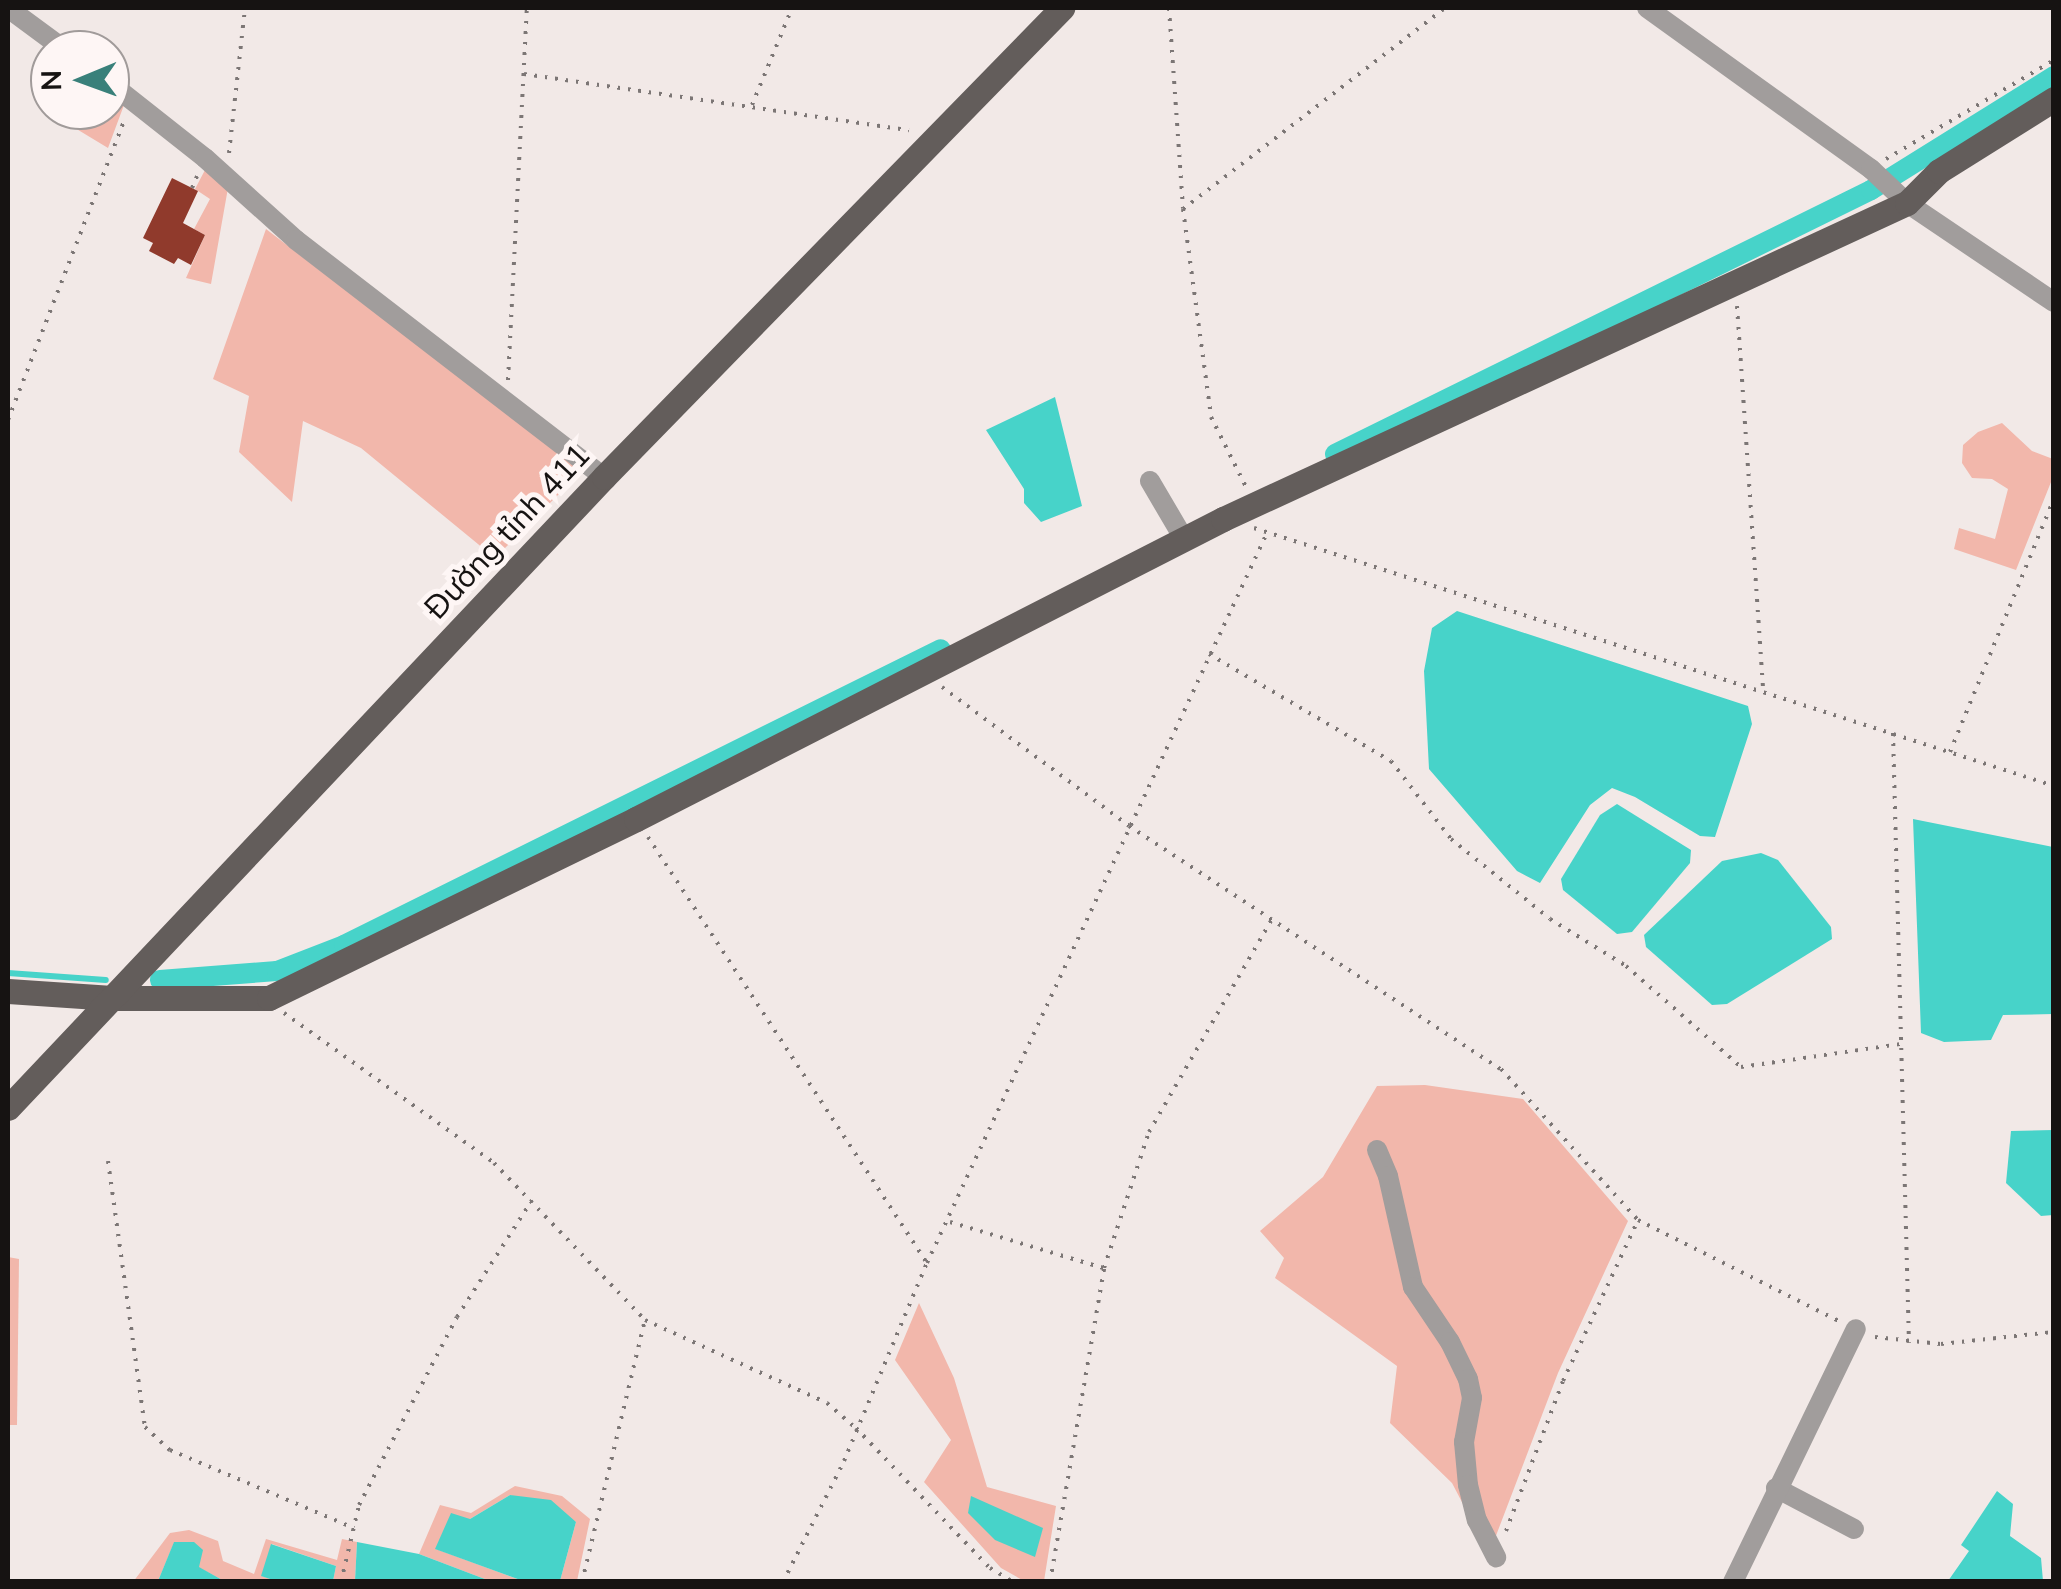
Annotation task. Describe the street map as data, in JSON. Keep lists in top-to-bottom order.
{
  "streets": {
    "main road": ["Đường tỉnh 411"]
  },
  "north": "left"
}
